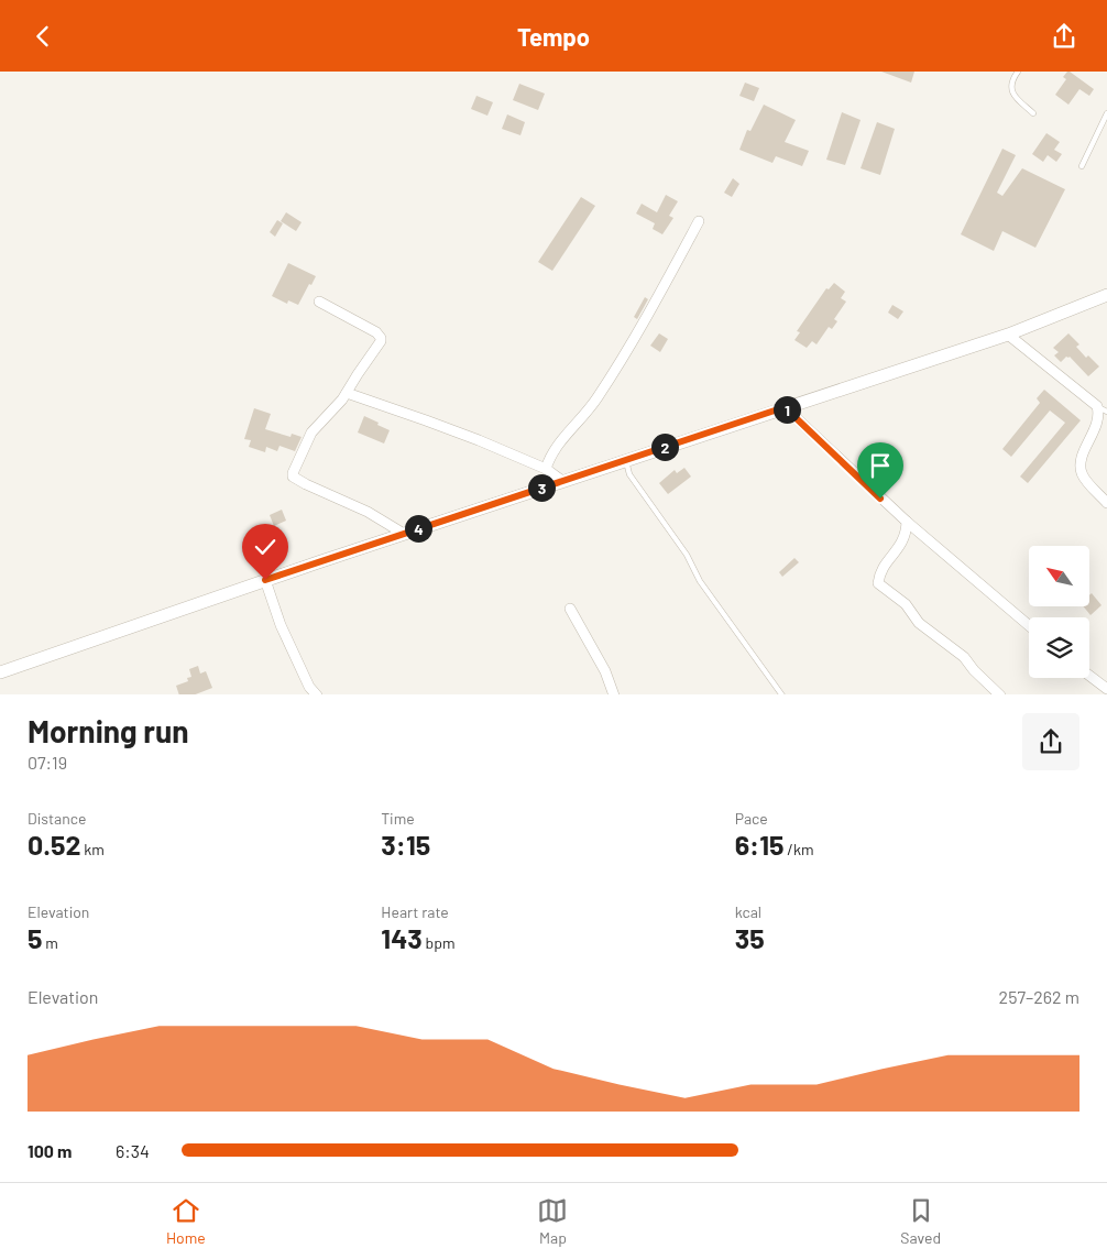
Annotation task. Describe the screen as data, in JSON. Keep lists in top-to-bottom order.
{
  "north": "top left",
  "page": {
    "header": "Tempo",
    "pins": [
      "1",
      "2",
      "3",
      "4"
    ],
    "heading": ["Morning run", "07:19"],
    "stats": [
      ["Distance", "0.52 km"],
      ["Time", "3:15"],
      ["Pace", "6:15 /km"],
      ["Elevation", "5 m"],
      ["Heart rate", "143 bpm"],
      ["kcal", "35"]
    ],
    "chart": ["Elevation", "257–262 m"],
    "list": [
      {
        "name": "100 m",
        "note": "6:34"
      }
    ],
    "tabs": ["Home", "Map", "Saved"]
  }
}
